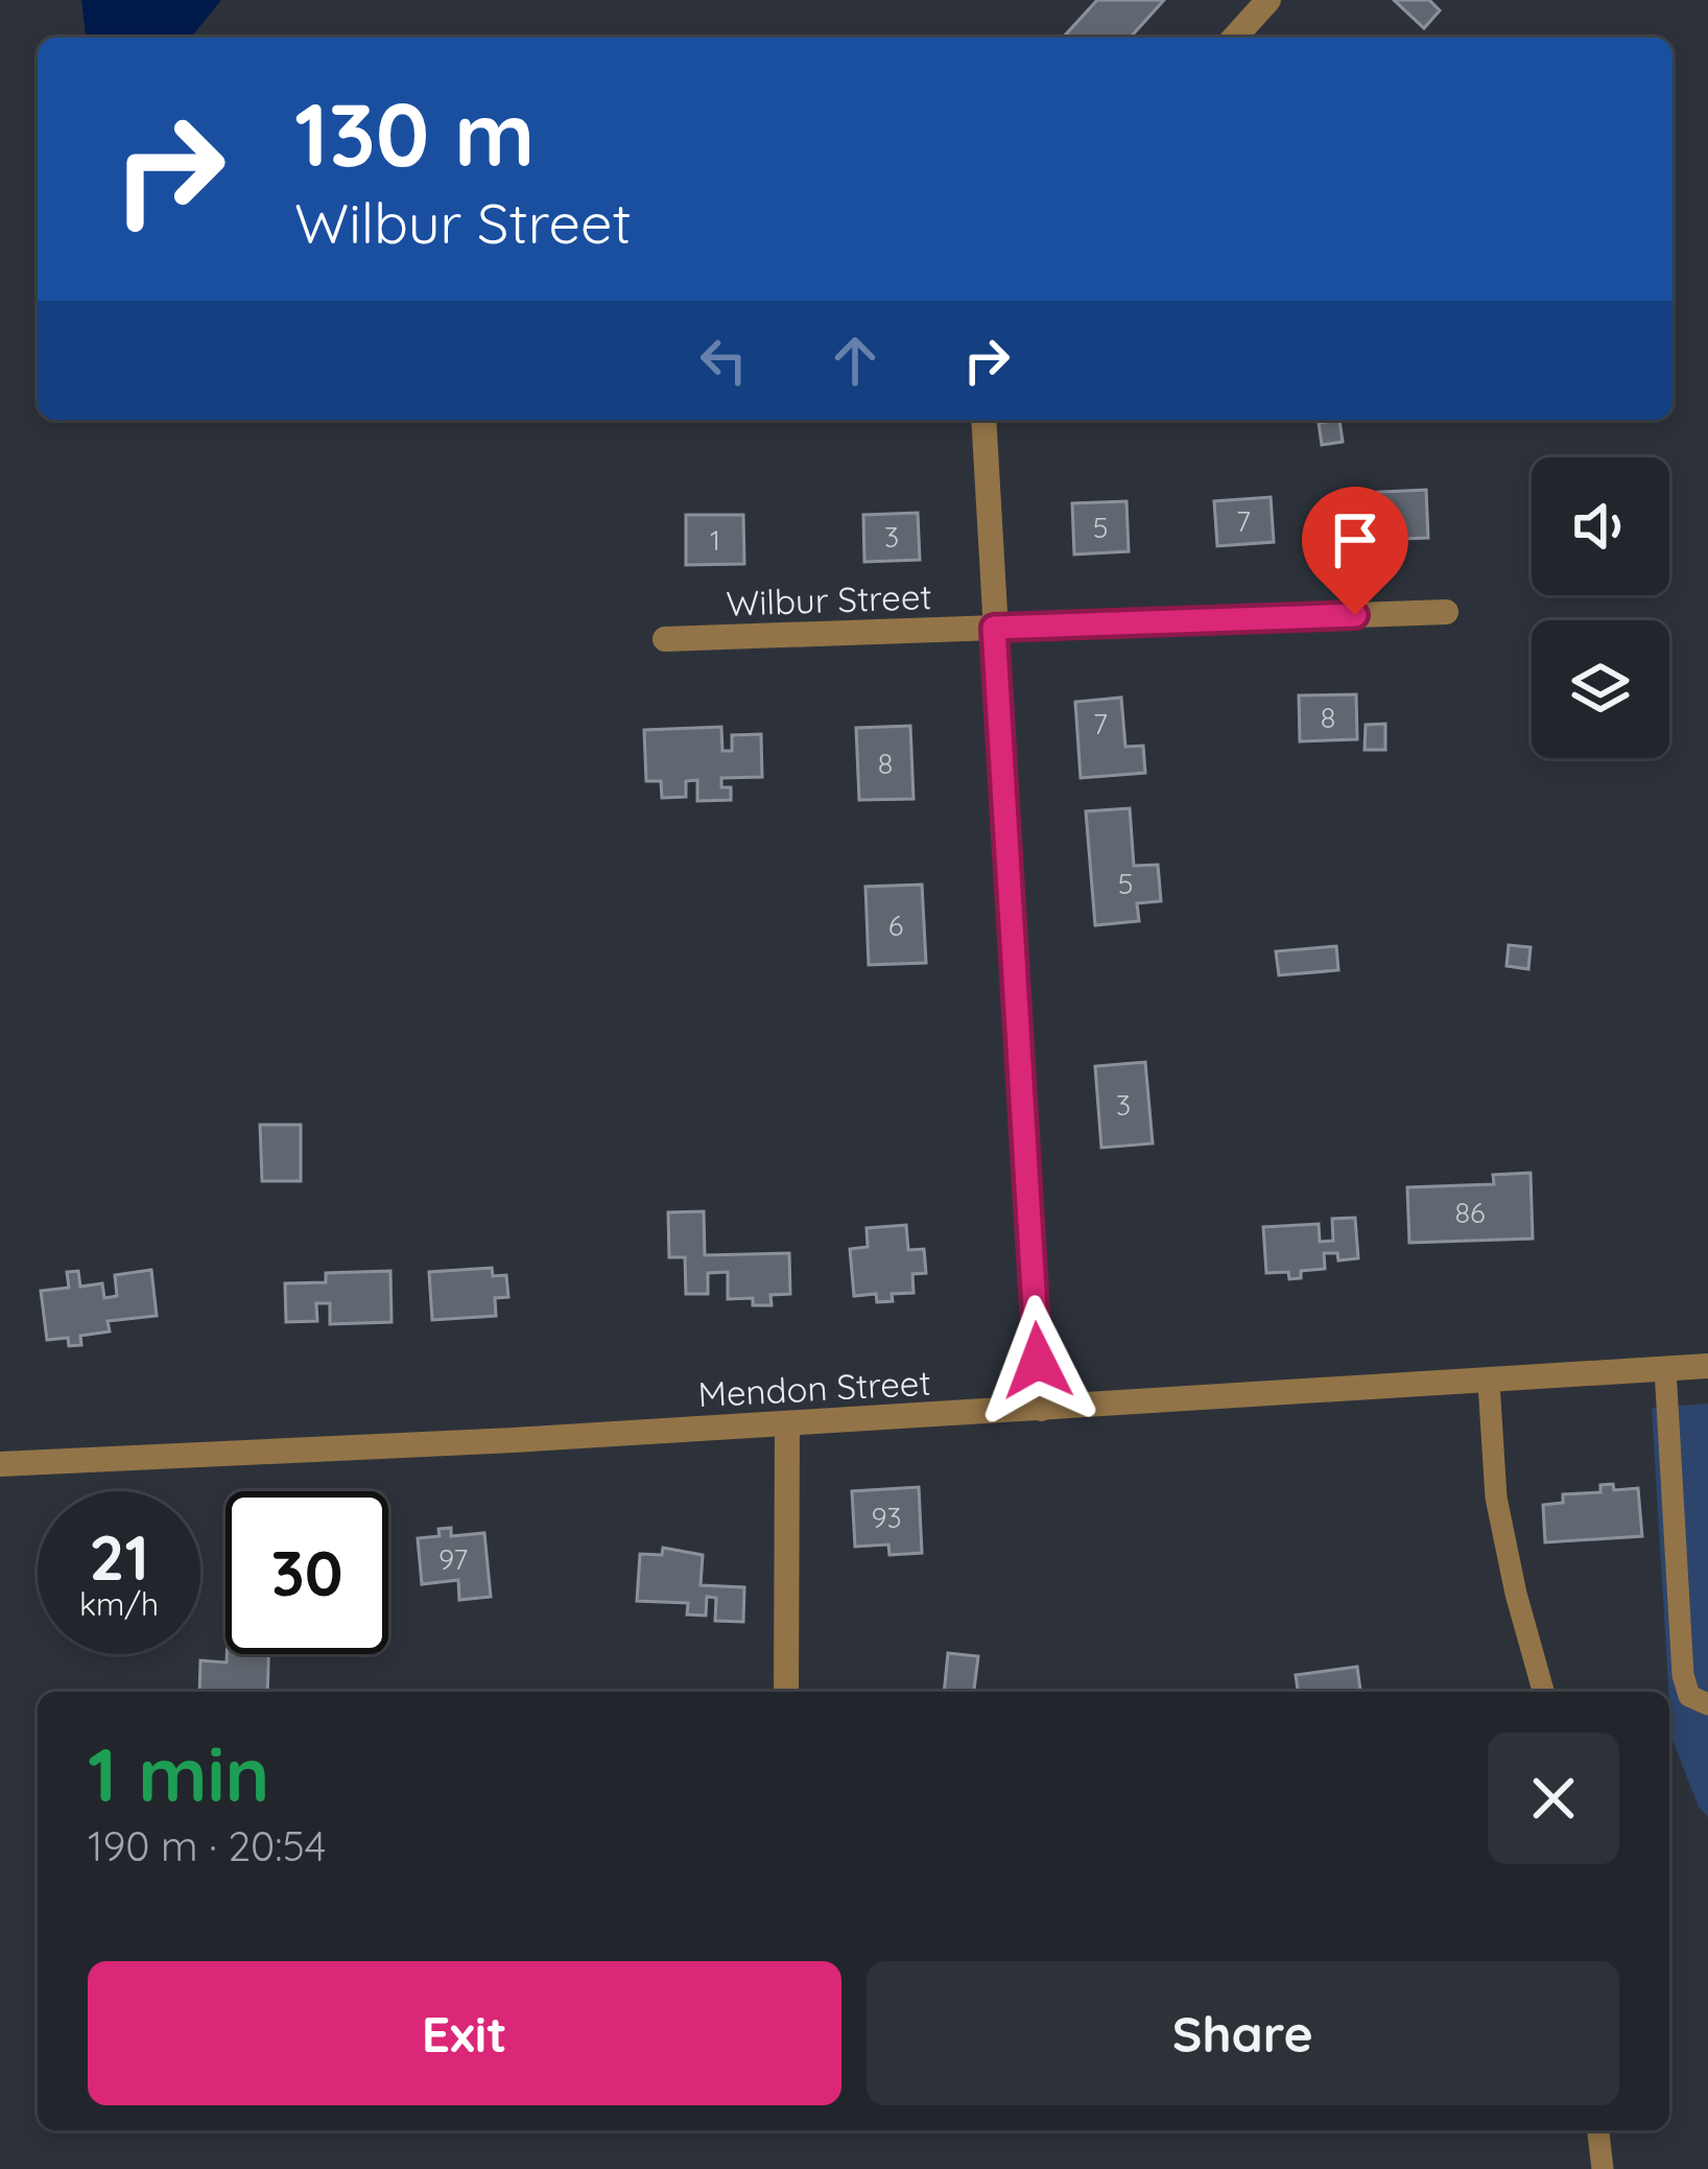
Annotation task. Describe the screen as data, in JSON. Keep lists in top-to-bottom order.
{
  "streets": {
    "street": ["Wilbur Street", "Mendon Street"]
  },
  "house_numbers": [
    "7",
    "5",
    "3",
    "1",
    "8",
    "7",
    "8",
    "5",
    "6",
    "3",
    "86",
    "93",
    "97"
  ],
  "page": {
    "turn": ["130 m", "Wilbur Street"],
    "speed": "21 km/h",
    "limit": "30",
    "heading": ["1 min", "190 m · 20:54"],
    "buttons": ["Exit", "Share"]
  }
}
